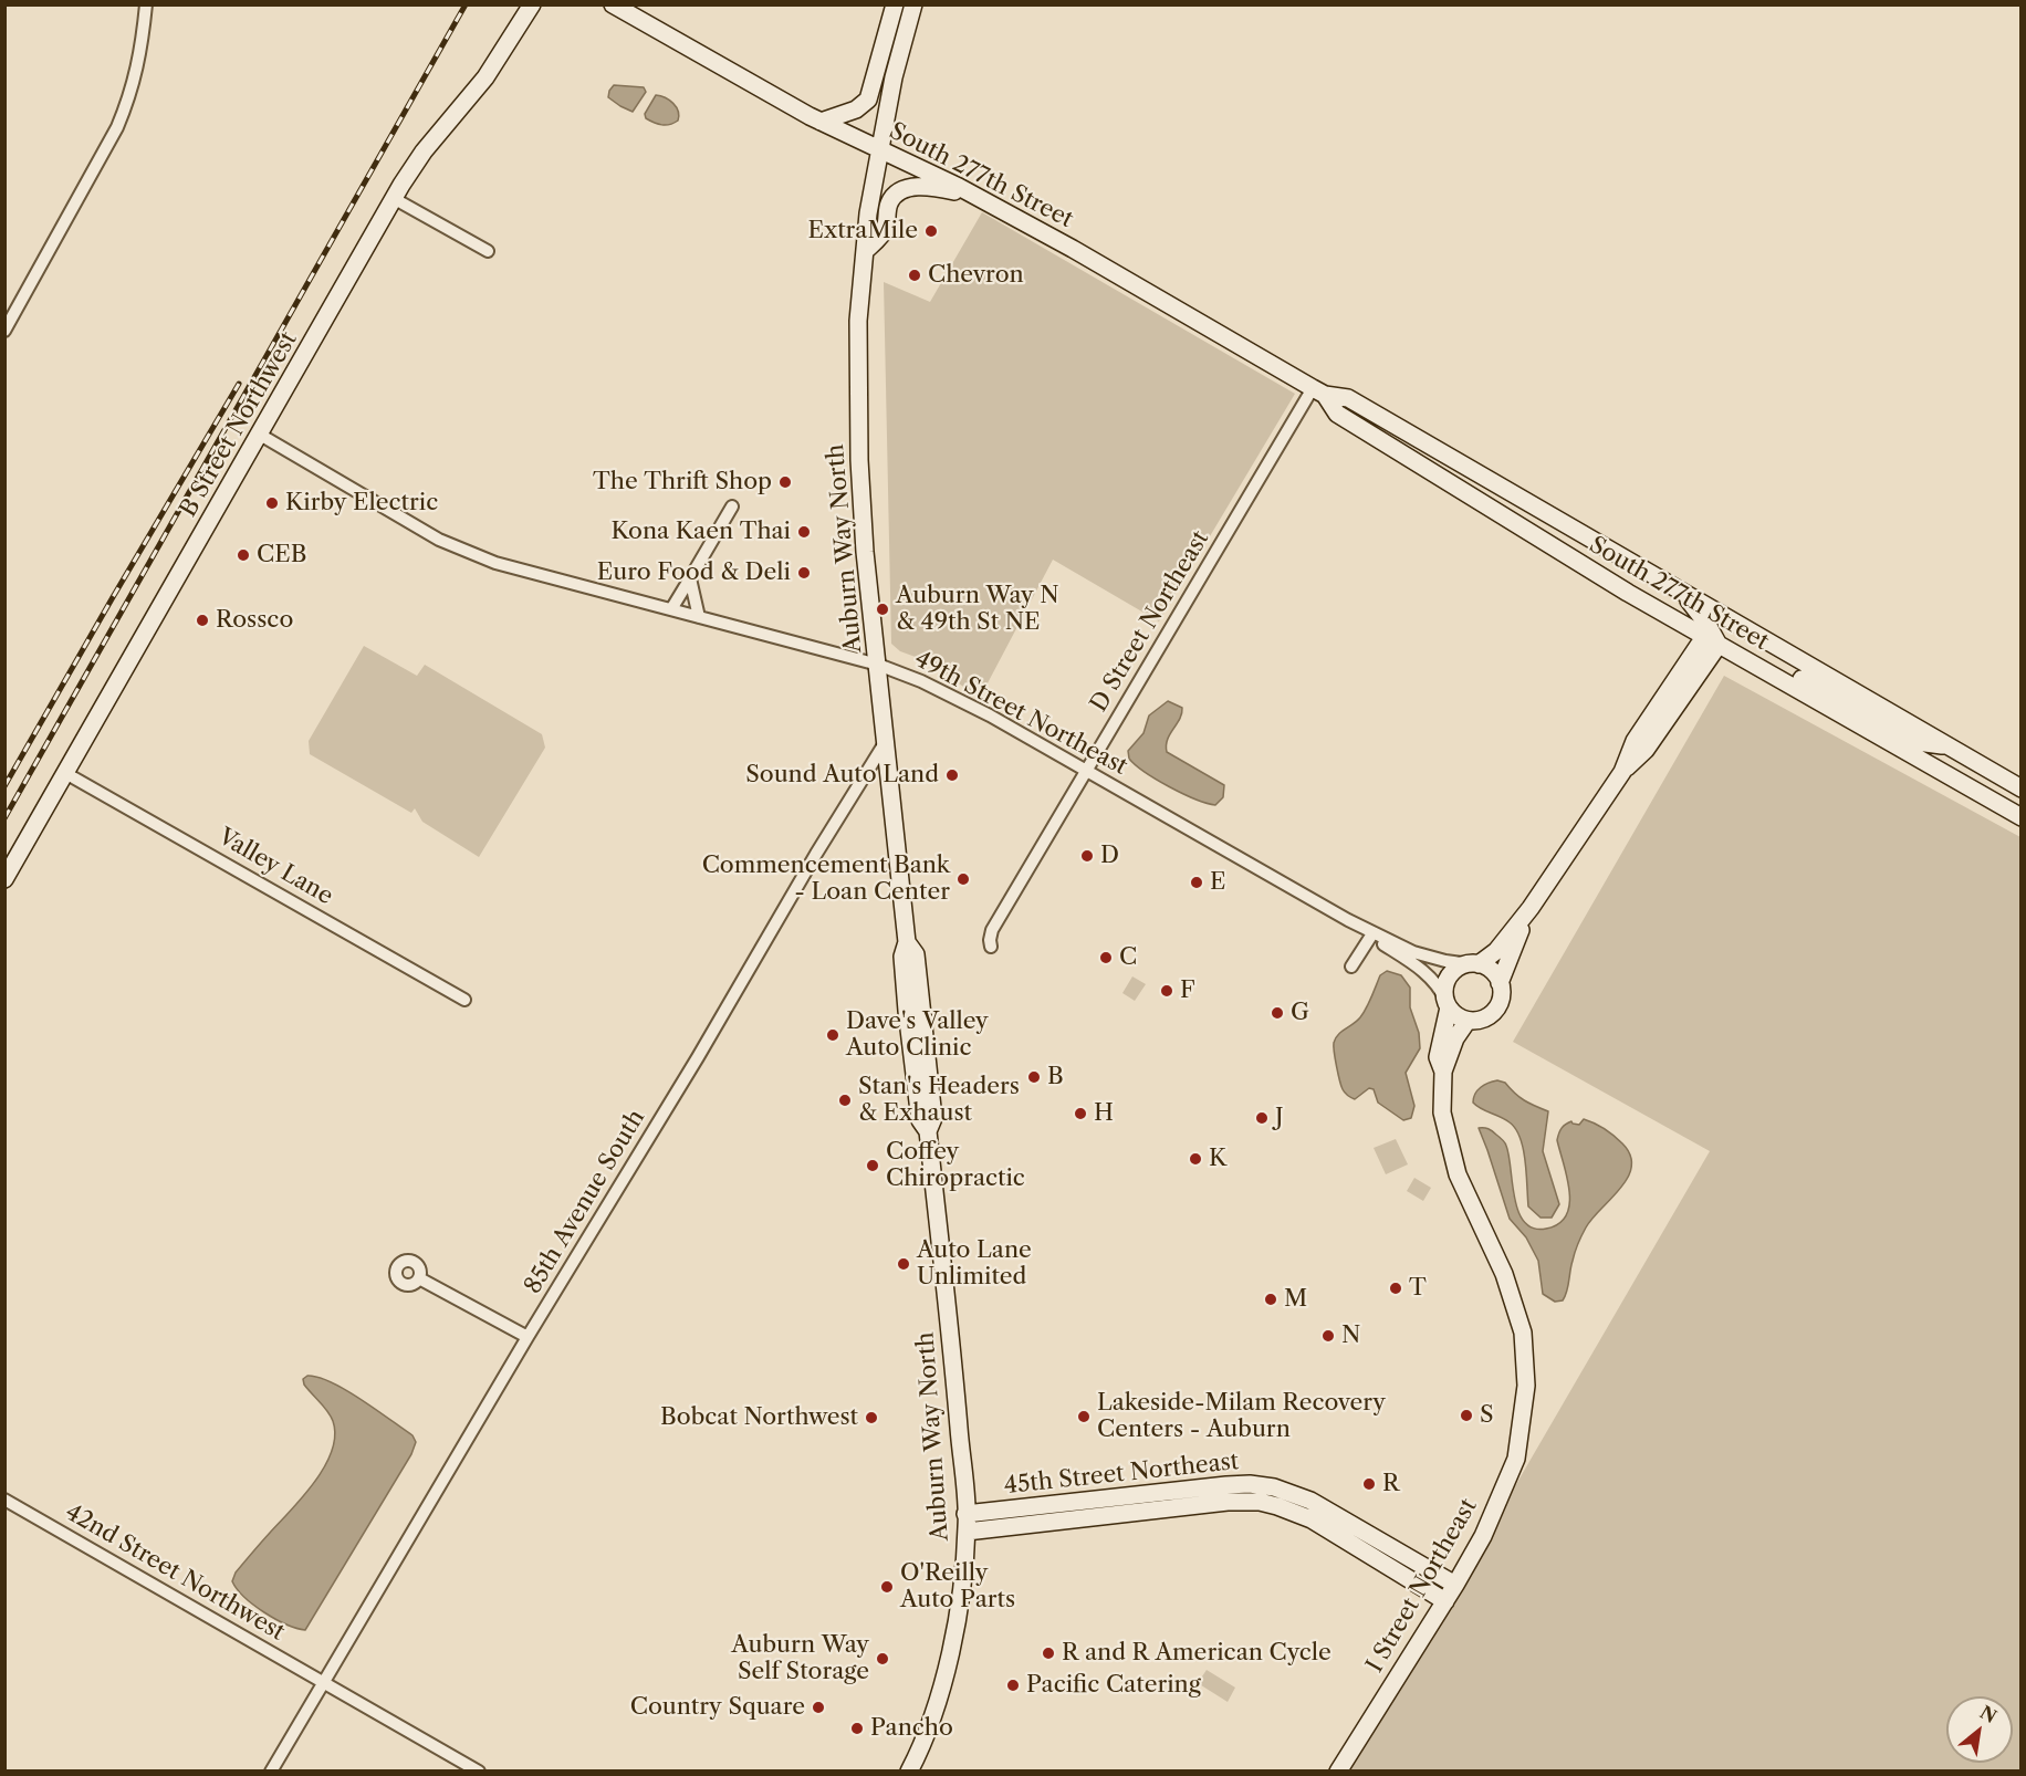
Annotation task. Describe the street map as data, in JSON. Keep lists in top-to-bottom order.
{
  "streets": {
    "main road": [
      "South 277th Street",
      "B Street Northwest",
      "Auburn Way North",
      "45th Street Northeast",
      "I Street Northeast"
    ],
    "street": [
      "D Street Northeast",
      "49th Street Northeast",
      "Valley Lane",
      "85th Avenue South",
      "42nd Street Northwest"
    ]
  },
  "crossings": [
    ["South 277th Street", "Auburn Way North"],
    ["South 277th Street", "D Street Northeast"],
    ["B Street Northwest", "49th Street Northeast"],
    ["B Street Northwest", "Valley Lane"],
    ["Auburn Way North", "49th Street Northeast"],
    ["Auburn Way North", "85th Avenue South"],
    ["Auburn Way North", "45th Street Northeast"],
    ["D Street Northeast", "49th Street Northeast"],
    ["49th Street Northeast", "I Street Northeast"],
    ["85th Avenue South", "42nd Street Northwest"],
    ["45th Street Northeast", "I Street Northeast"]
  ],
  "places": [
    "ExtraMile",
    "Chevron",
    "The Thrift Shop",
    "Kirby Electric",
    "Kona Kaen Thai",
    "CEB",
    "Euro Food & Deli",
    "Auburn Way N & 49th St NE",
    "Rossco",
    "Sound Auto Land",
    "D",
    "Commencement Bank - Loan Center",
    "E",
    "C",
    "F",
    "G",
    "Dave's Valley Auto Clinic",
    "B",
    "Stan's Headers & Exhaust",
    "H",
    "J",
    "K",
    "Coffey Chiropractic",
    "Auto Lane Unlimited",
    "T",
    "M",
    "N",
    "S",
    "Lakeside-Milam Recovery Centers - Auburn",
    "Bobcat Northwest",
    "R",
    "O'Reilly Auto Parts",
    "R and R American Cycle",
    "Auburn Way Self Storage",
    "Pacific Catering",
    "Country Square",
    "Pancho"
  ],
  "north": "top right"
}
